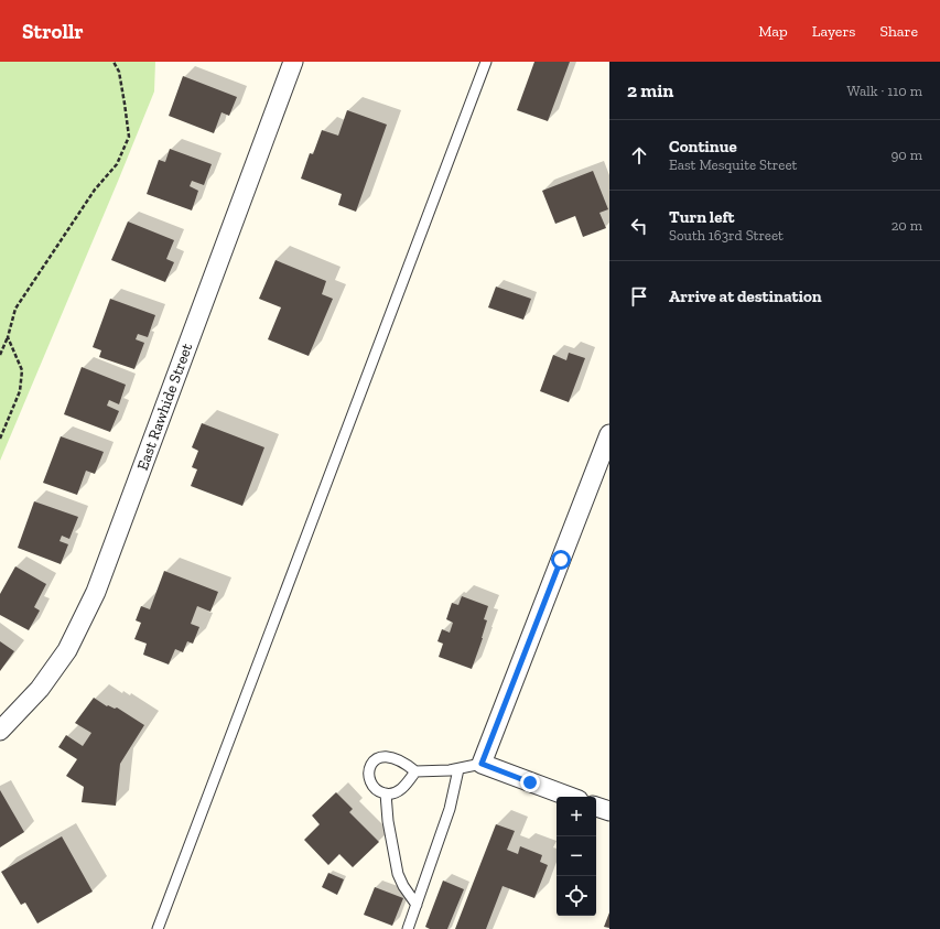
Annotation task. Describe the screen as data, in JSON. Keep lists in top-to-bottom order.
{
  "streets": {
    "street": ["East Rawhide Street"]
  },
  "page": {
    "header": "Strollr",
    "nav": ["Map", "Layers", "Share"],
    "heading": ["2 min", "Walk · 110 m"],
    "list": [
      ["Continue", "East Mesquite Street", "90 m"],
      ["Turn left", "South 163rd Street", "20 m"],
      "Arrive at destination"
    ],
    "map_buttons": ["+", "−"]
  }
}
